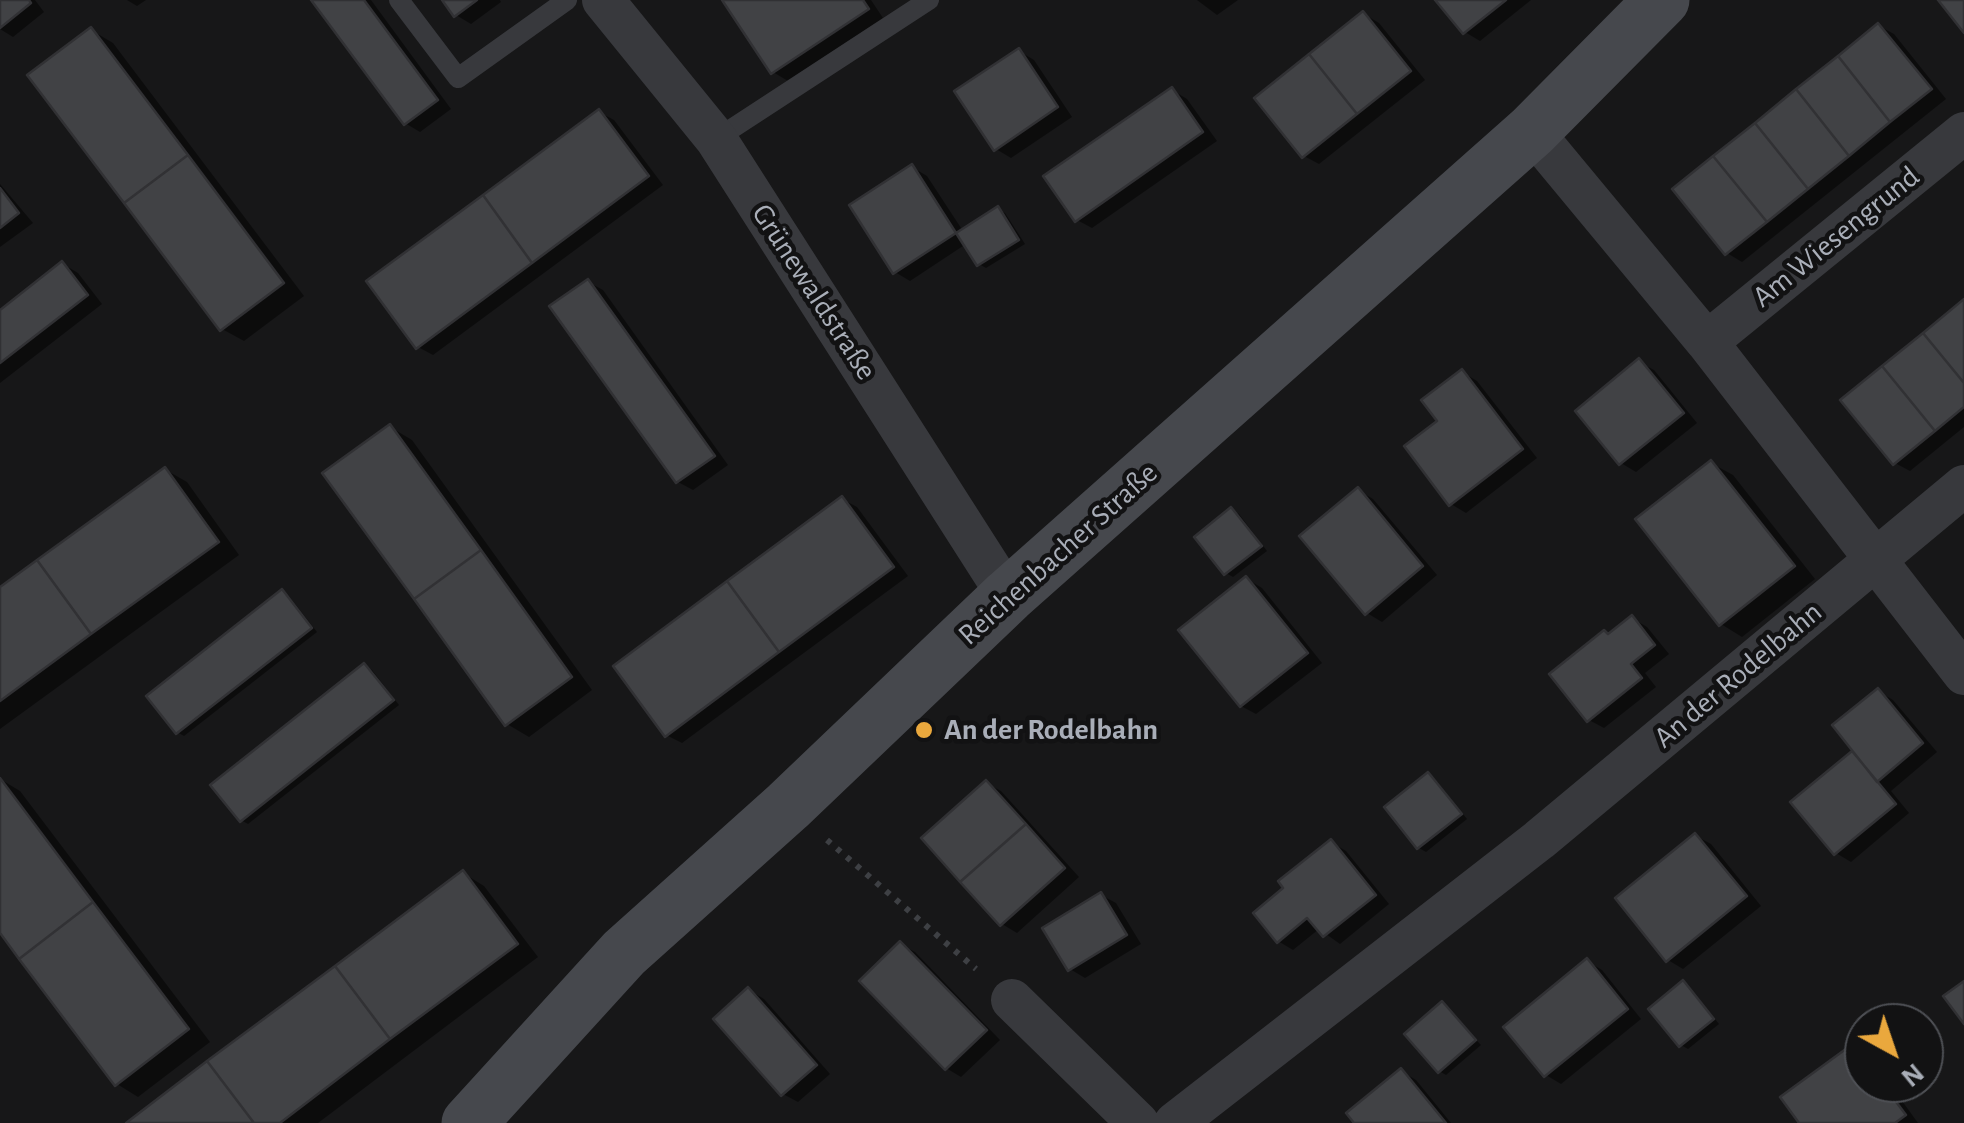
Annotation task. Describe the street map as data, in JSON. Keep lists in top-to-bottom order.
{
  "streets": {
    "main road": ["Reichenbacher Straße"],
    "street": ["Am Wiesengrund", "Grünewaldstraße", "An der Rodelbahn"]
  },
  "crossings": [
    ["Grünewaldstraße", "Reichenbacher Straße"]
  ],
  "places": ["An der Rodelbahn"],
  "north": "bottom right"
}
